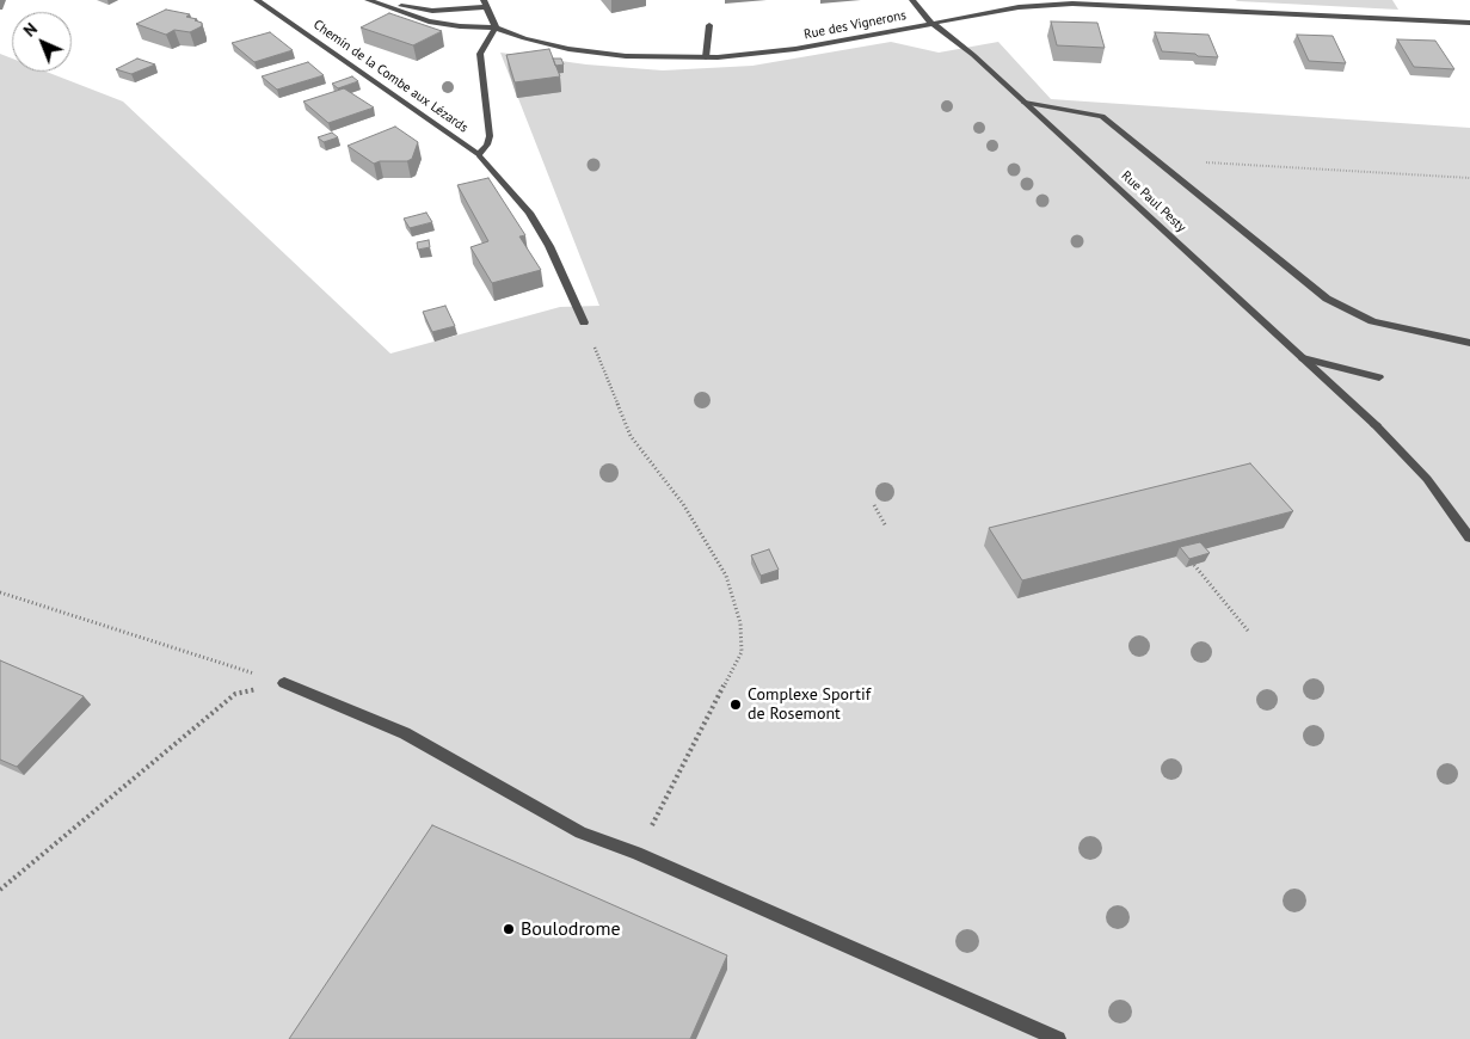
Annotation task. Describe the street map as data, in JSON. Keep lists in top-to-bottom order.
{
  "streets": {
    "street": ["Rue des Vignerons", "Chemin de la Combe aux Lézards", "Rue Paul Pesty"]
  },
  "crossings": [
    ["Rue des Vignerons", "Chemin de la Combe aux Lézards"],
    ["Rue des Vignerons", "Rue Paul Pesty"]
  ],
  "places": ["Complexe Sportif de Rosemont", "Boulodrome"],
  "north": "top left"
}
